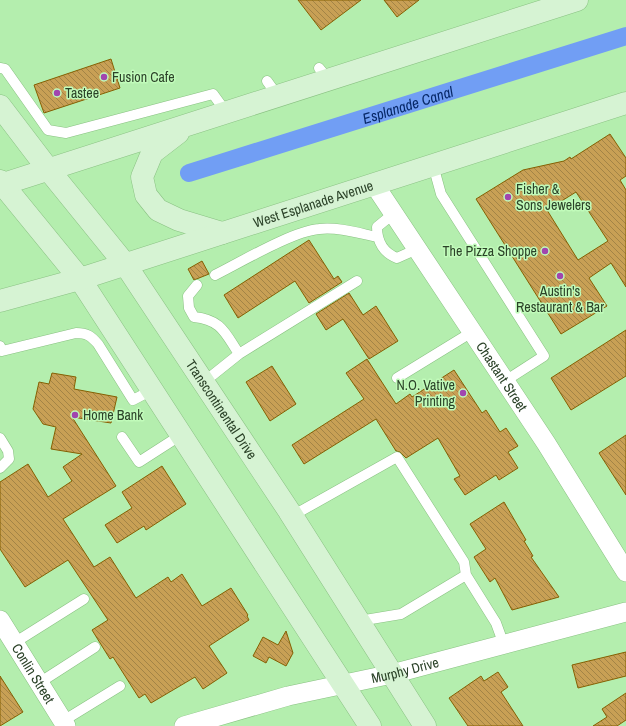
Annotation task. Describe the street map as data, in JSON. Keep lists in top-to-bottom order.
{
  "streets": {
    "main road": ["West Esplanade Avenue", "Transcontinental Drive"],
    "street": ["Chastant Street", "Murphy Drive", "Conlin Street"]
  },
  "crossings": [
    ["West Esplanade Avenue", "Chastant Street"],
    ["West Esplanade Avenue", "Transcontinental Drive"],
    ["Transcontinental Drive", "Murphy Drive"]
  ],
  "water": ["Esplanade Canal"],
  "places": [
    "Fusion Cafe",
    "Tastee",
    "Fisher & Sons Jewelers",
    "The Pizza Shoppe",
    "Austin's Restaurant & Bar",
    "N.O. Vative Printing",
    "Home Bank"
  ]
}
